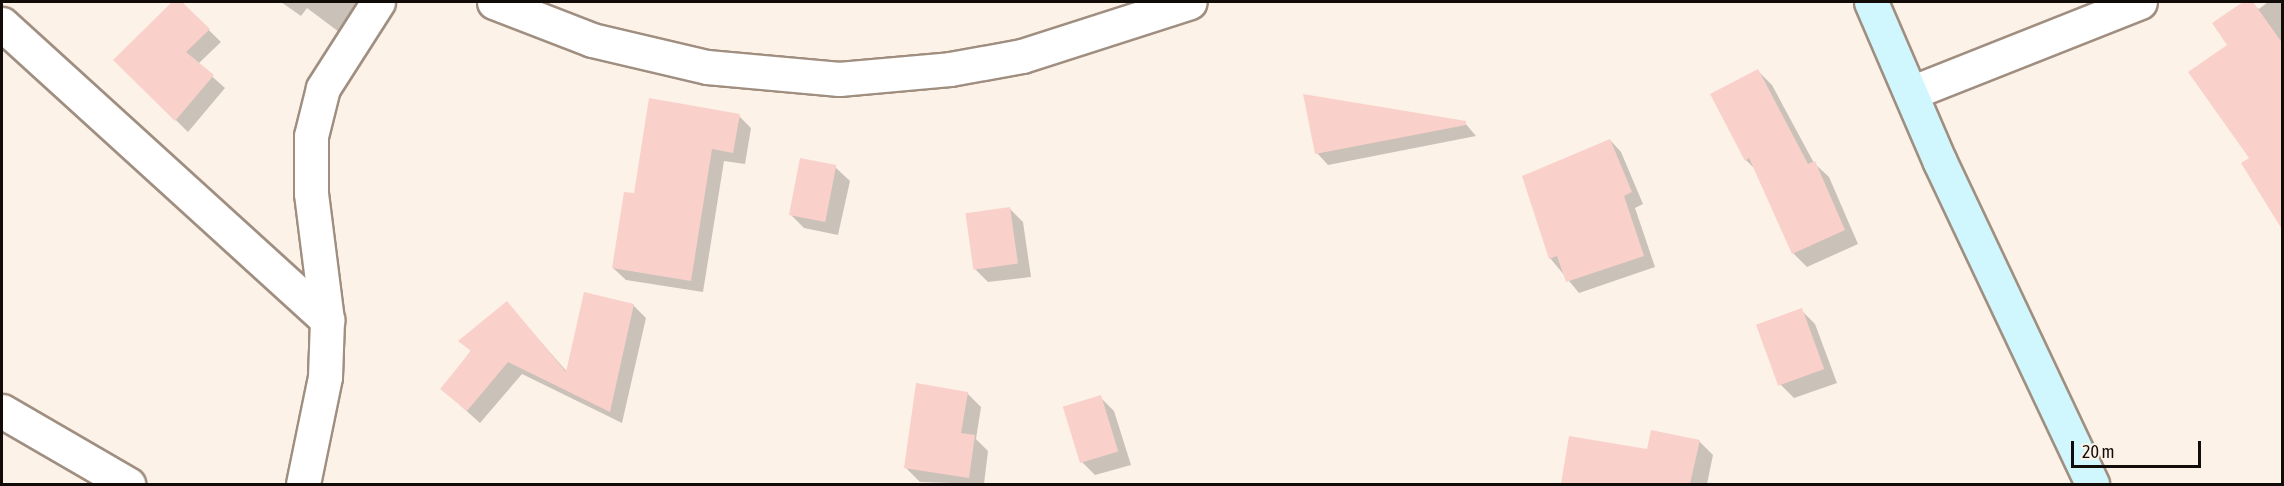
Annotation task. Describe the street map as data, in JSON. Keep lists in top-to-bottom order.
{
  "scale_bar": "20 m"
}
